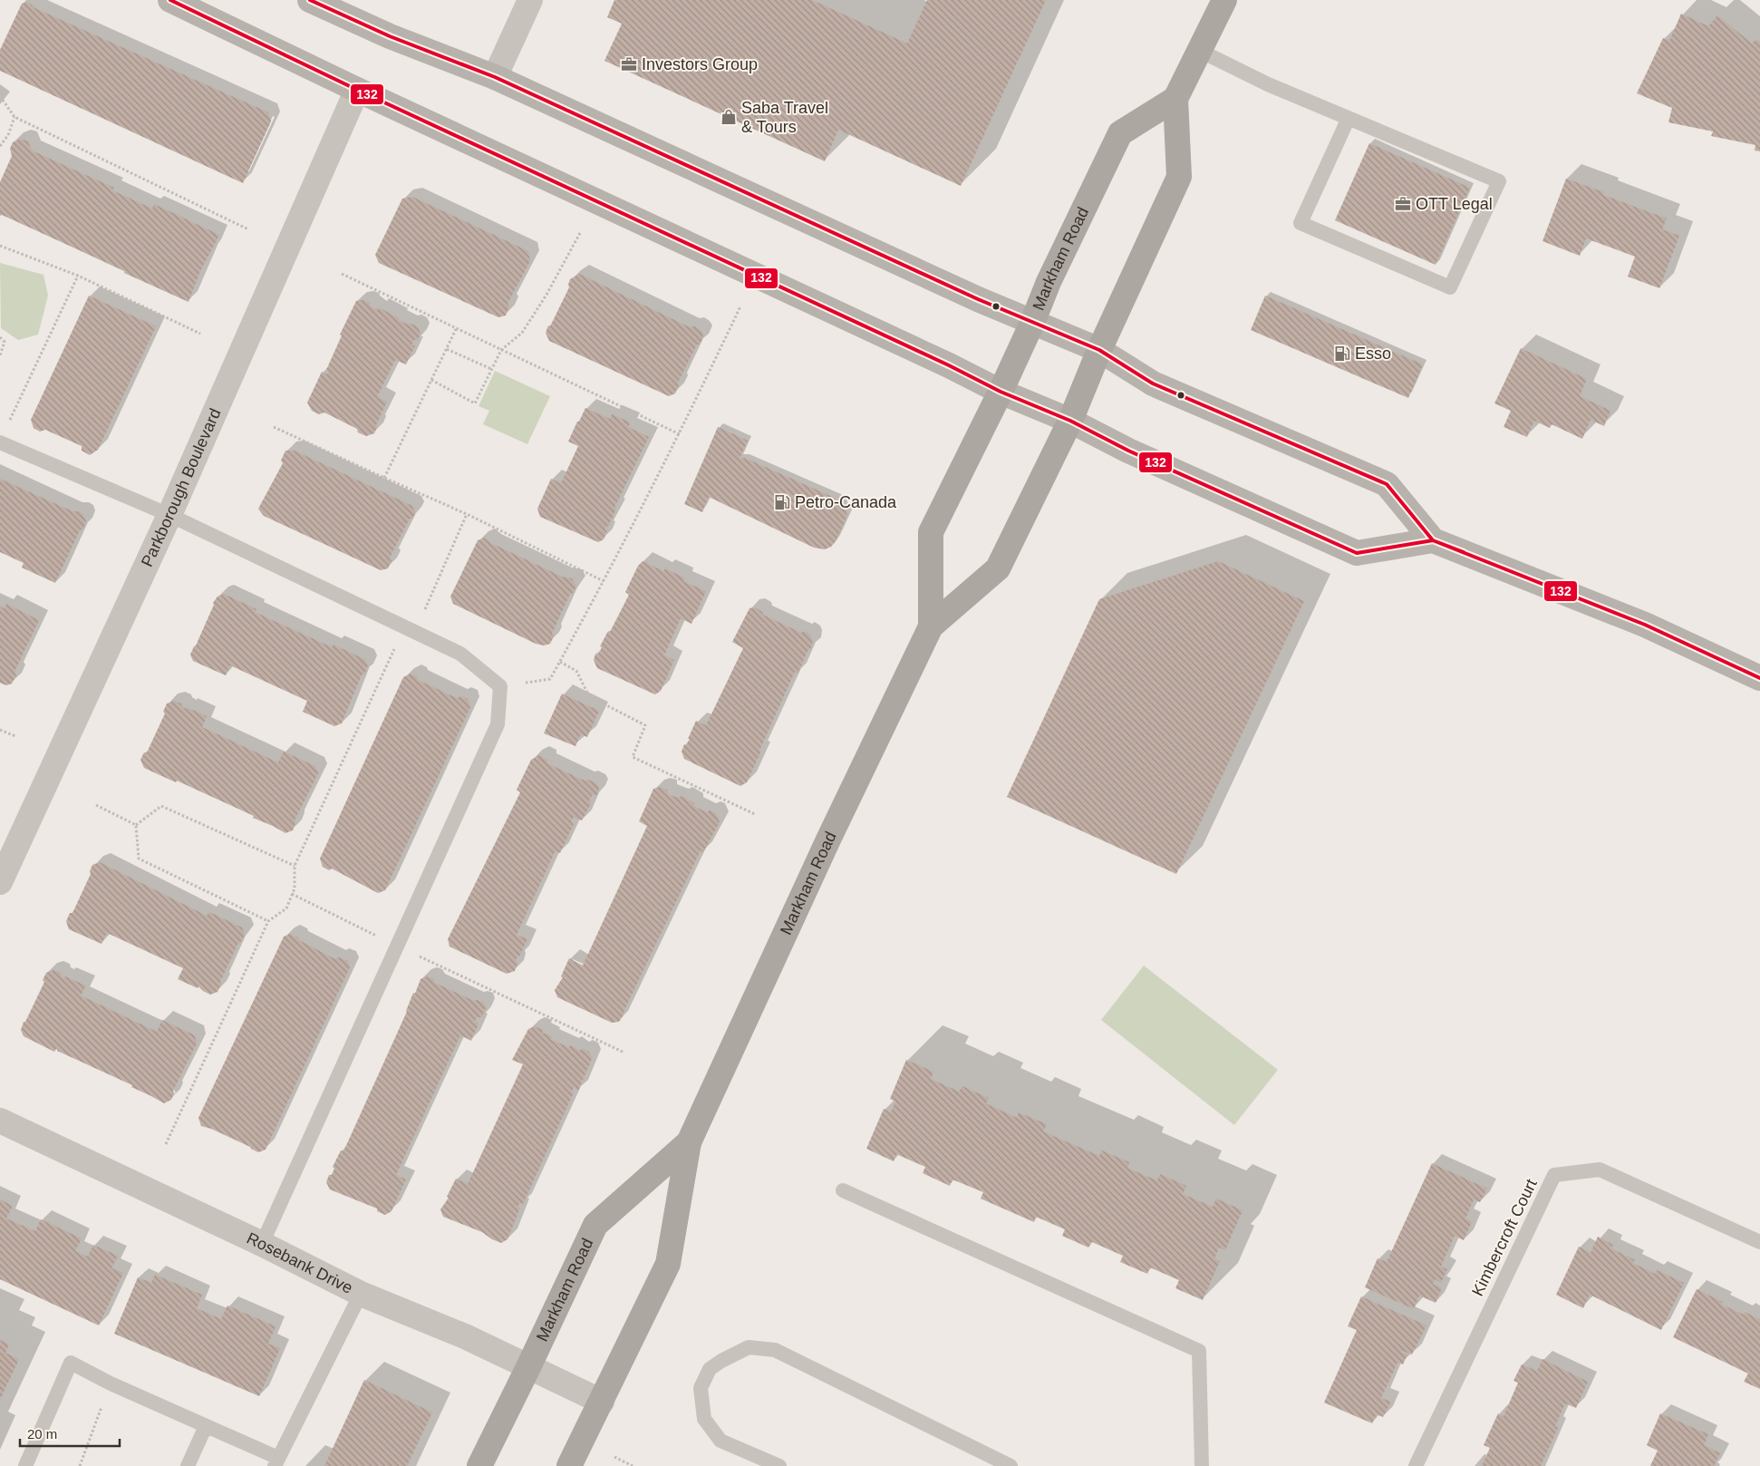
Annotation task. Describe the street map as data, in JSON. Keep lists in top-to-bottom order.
{
  "streets": {
    "main road": ["Markham Road"],
    "street": ["Parkborough Boulevard", "Rosebank Drive"],
    "lane": ["Kimbercroft Court"]
  },
  "crossings": [
    ["Markham Road", "Rosebank Drive"]
  ],
  "places": {
    "office": ["Investors Group", "OTT Legal"],
    "shop": ["Saba Travel & Tours"],
    "fuel station": ["Esso", "Petro-Canada"]
  },
  "lines": ["transit line 132"],
  "scale_bar": "20 m"
}
